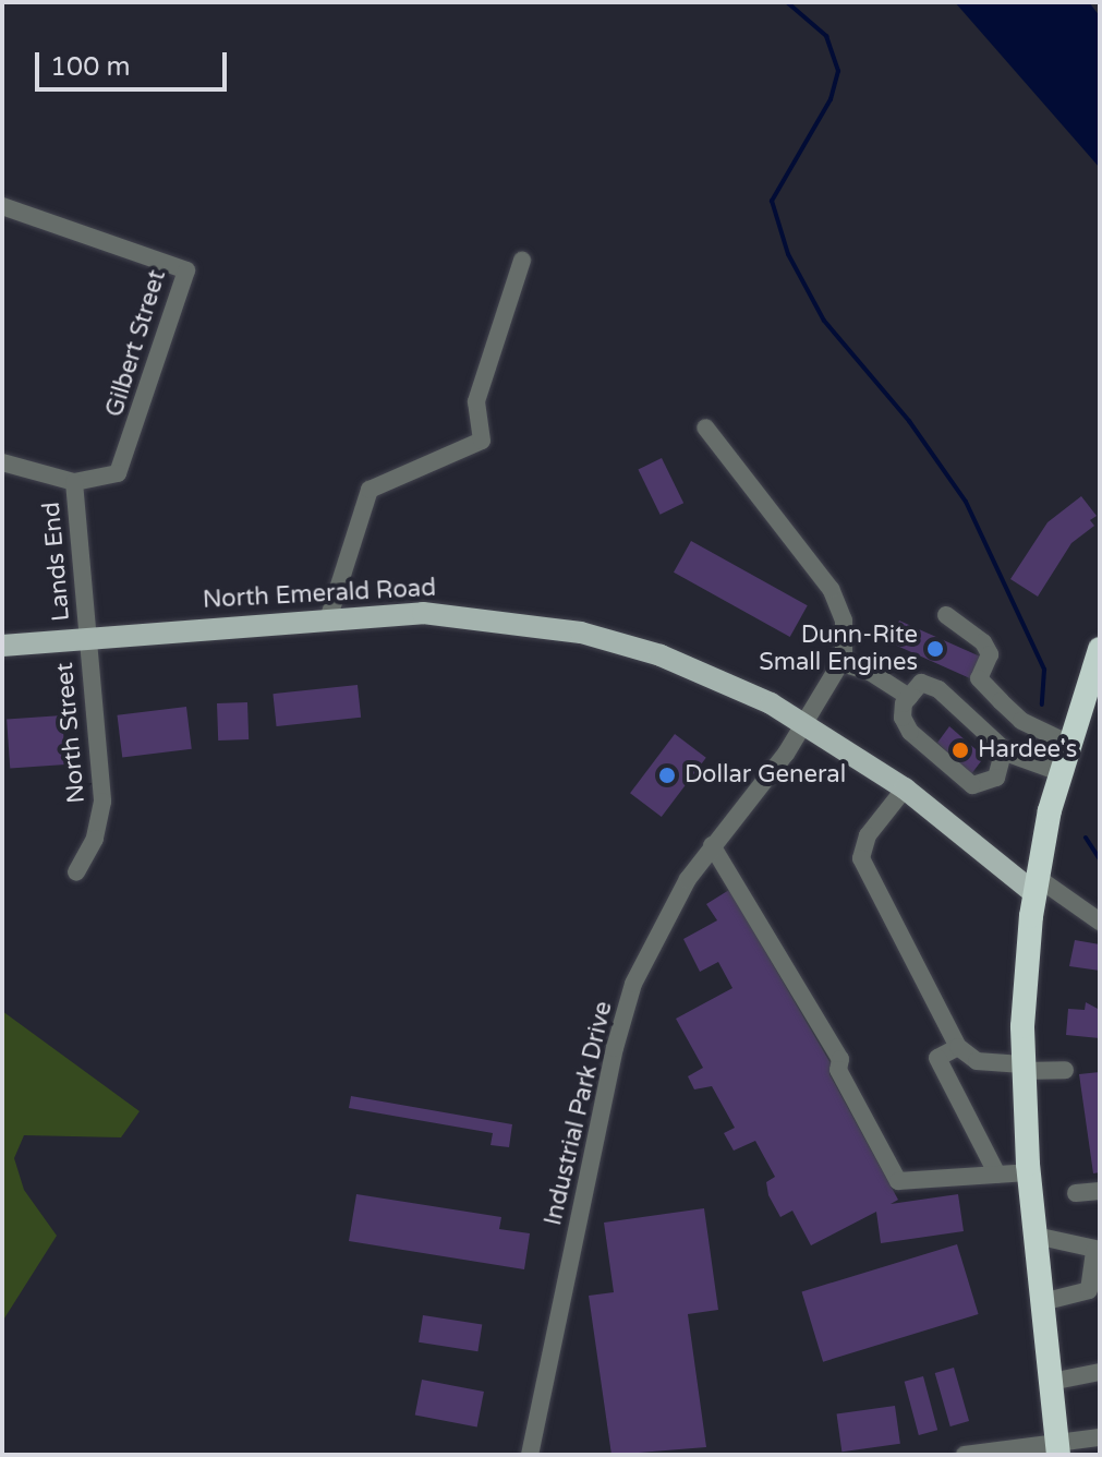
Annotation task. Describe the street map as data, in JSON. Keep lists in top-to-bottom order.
{
  "streets": {
    "main road": ["North Emerald Road"],
    "street": [
      "Gilbert Street",
      "Lands End",
      "North Street",
      "Industrial Park Drive"
    ]
  },
  "crossings": [
    ["Gilbert Street", "Lands End"],
    ["Lands End", "North Emerald Road"],
    ["Lands End", "North Street"],
    ["North Emerald Road", "North Street"],
    ["North Emerald Road", "Industrial Park Drive"]
  ],
  "places": ["Dunn-Rite Small Engines", "Hardee's", "Dollar General"],
  "scale_bar": "100 m"
}
